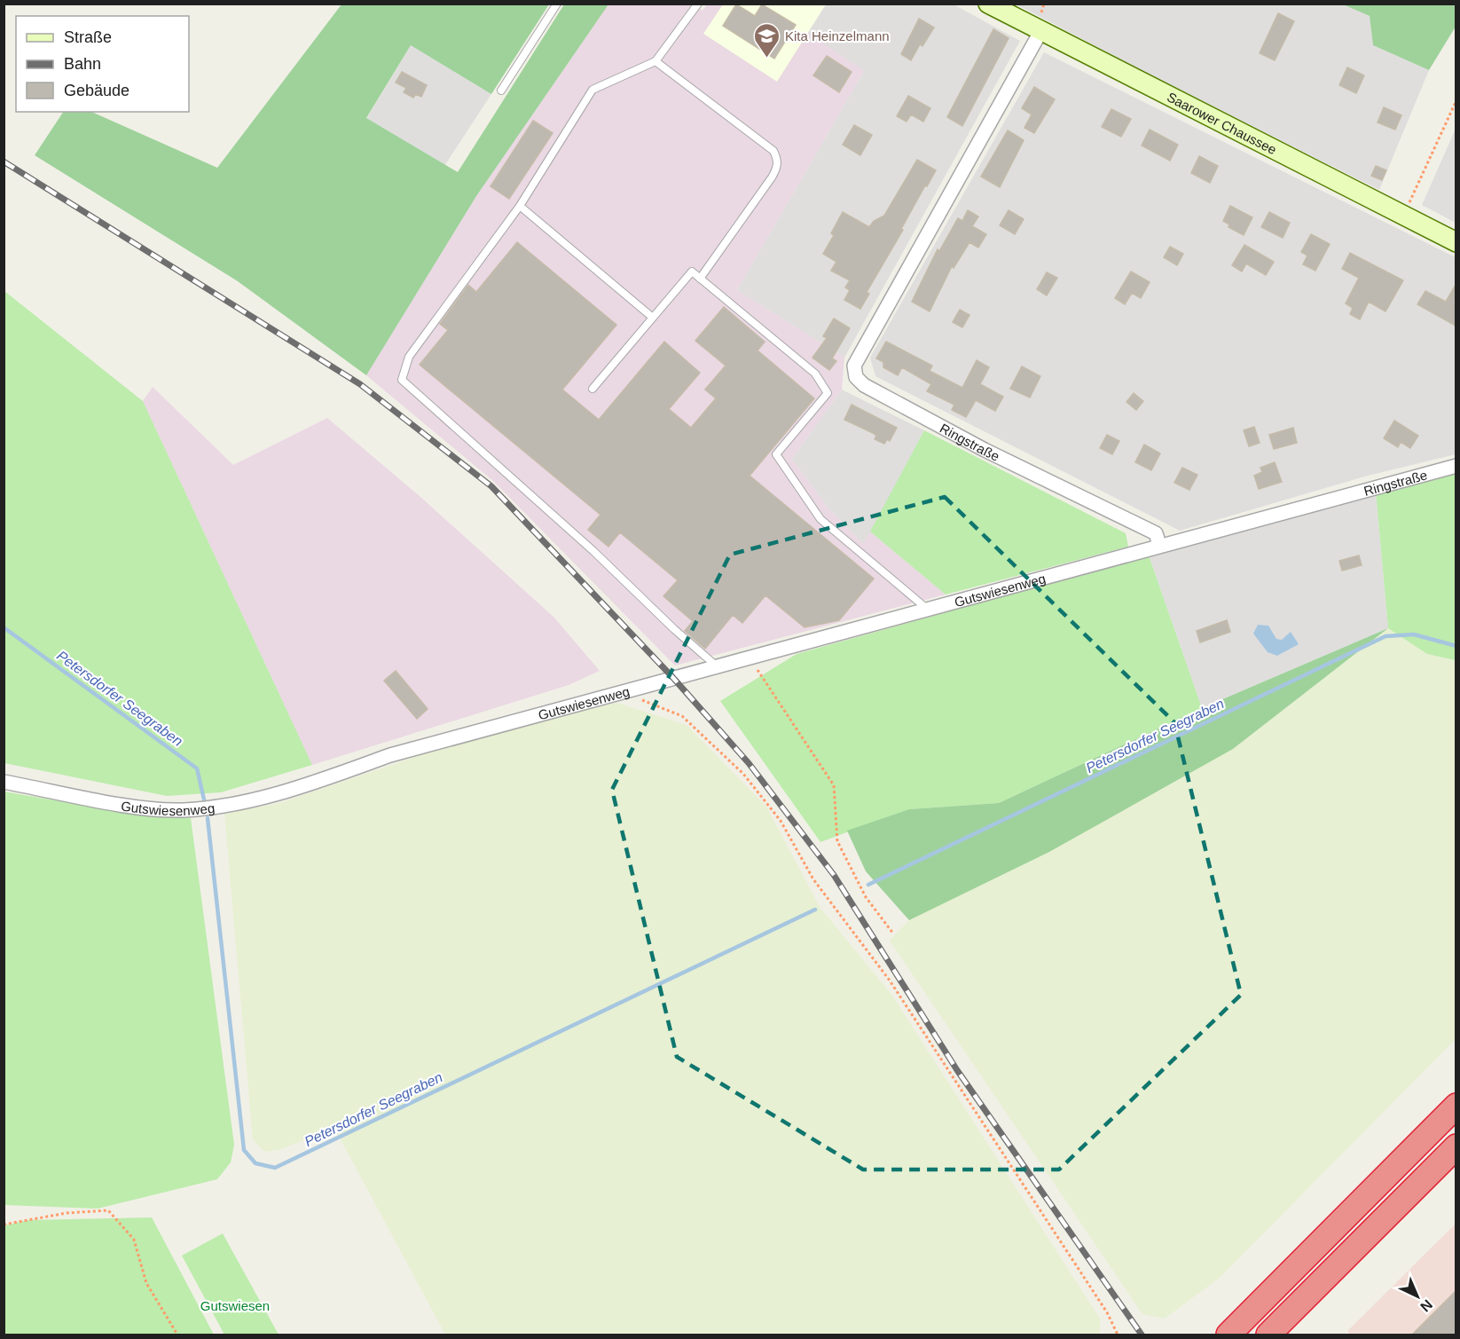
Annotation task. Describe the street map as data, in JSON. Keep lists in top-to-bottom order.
{
  "streets": {
    "main road": ["Saarower Chaussee"],
    "street": ["Ringstraße", "Gutswiesenweg"]
  },
  "crossings": [
    ["Saarower Chaussee", "Ringstraße"],
    ["Ringstraße", "Gutswiesenweg"]
  ],
  "water": ["Petersdorfer Seegraben"],
  "parks": ["Gutswiesen"],
  "places": {
    "school or university": ["Kita Heinzelmann"]
  },
  "legend": ["Straße", "Bahn", "Gebäude"],
  "north": "bottom right"
}
